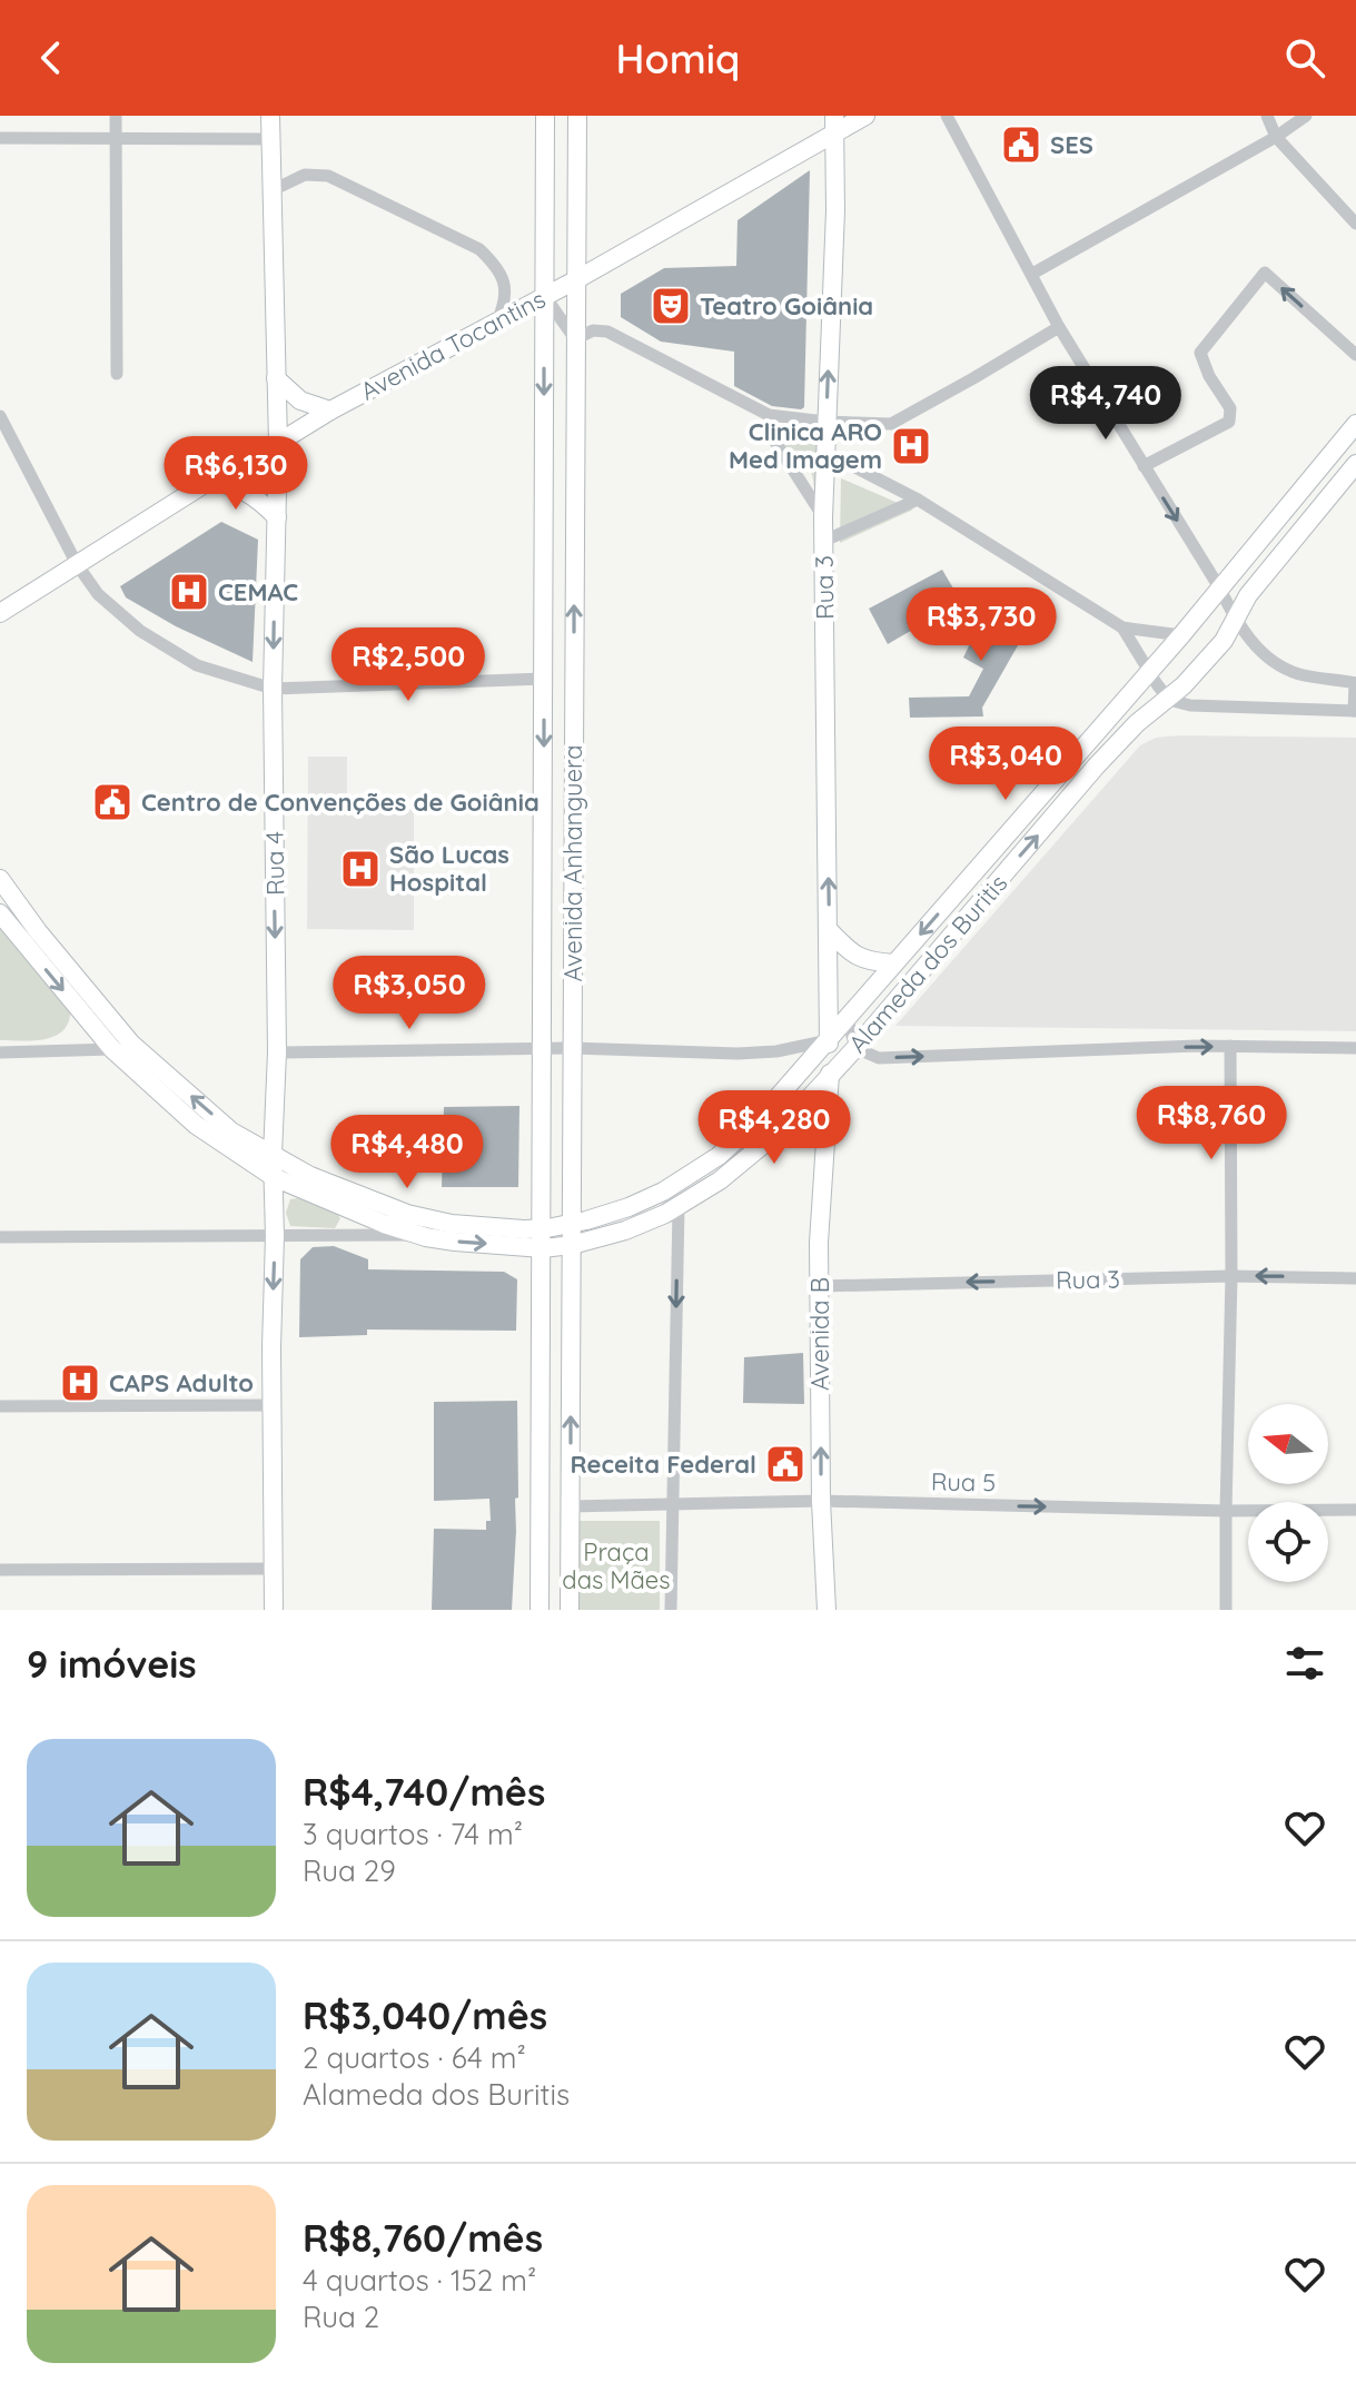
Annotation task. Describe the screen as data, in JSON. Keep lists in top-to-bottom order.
{
  "streets": {
    "main road": [
      "Avenida Tocantins",
      "Rua 3",
      "Rua 4",
      "Avenida Anhanguera",
      "Alameda dos Buritis",
      "Avenida B"
    ],
    "street": ["Rua 5"]
  },
  "crossings": [
    ["Avenida Tocantins", "Rua 3"],
    ["Avenida Tocantins", "Rua 4"],
    ["Avenida Tocantins", "Avenida Anhanguera"],
    ["Rua 3", "Alameda dos Buritis"],
    ["Rua 3", "Avenida B"],
    ["Avenida Anhanguera", "Alameda dos Buritis"],
    ["Avenida Anhanguera", "Rua 5"],
    ["Alameda dos Buritis", "Avenida B"],
    ["Avenida B", "Rua 5"]
  ],
  "one_way": ["Rua 4", "Avenida B", "Rua 5"],
  "parks": ["Praça das Mães"],
  "places": {
    "public building": ["SES", "Centro de Convenções de Goiânia", "Receita Federal"],
    "theatre": ["Teatro Goiânia"],
    "hospital": [
      "Clinica ARO Med Imagem",
      "CEMAC",
      "São Lucas Hospital",
      "CAPS Adulto"
    ]
  },
  "north": "left",
  "page": {
    "header": "Homiq",
    "price": [
      "R$4,740",
      "R$6,130",
      "R$3,730",
      "R$2,500",
      "R$3,040",
      "R$3,050",
      "R$8,760",
      "R$4,280",
      "R$4,480"
    ],
    "heading": "9 imóveis",
    "list": [
      {
        "name": "R$4,740/mês",
        "note": "3 quartos · 74 m² · Rua 29"
      },
      {
        "name": "R$3,040/mês",
        "note": "2 quartos · 64 m² · Alameda dos Buritis"
      },
      {
        "name": "R$8,760/mês",
        "note": "4 quartos · 152 m² · Rua 2"
      }
    ]
  }
}
